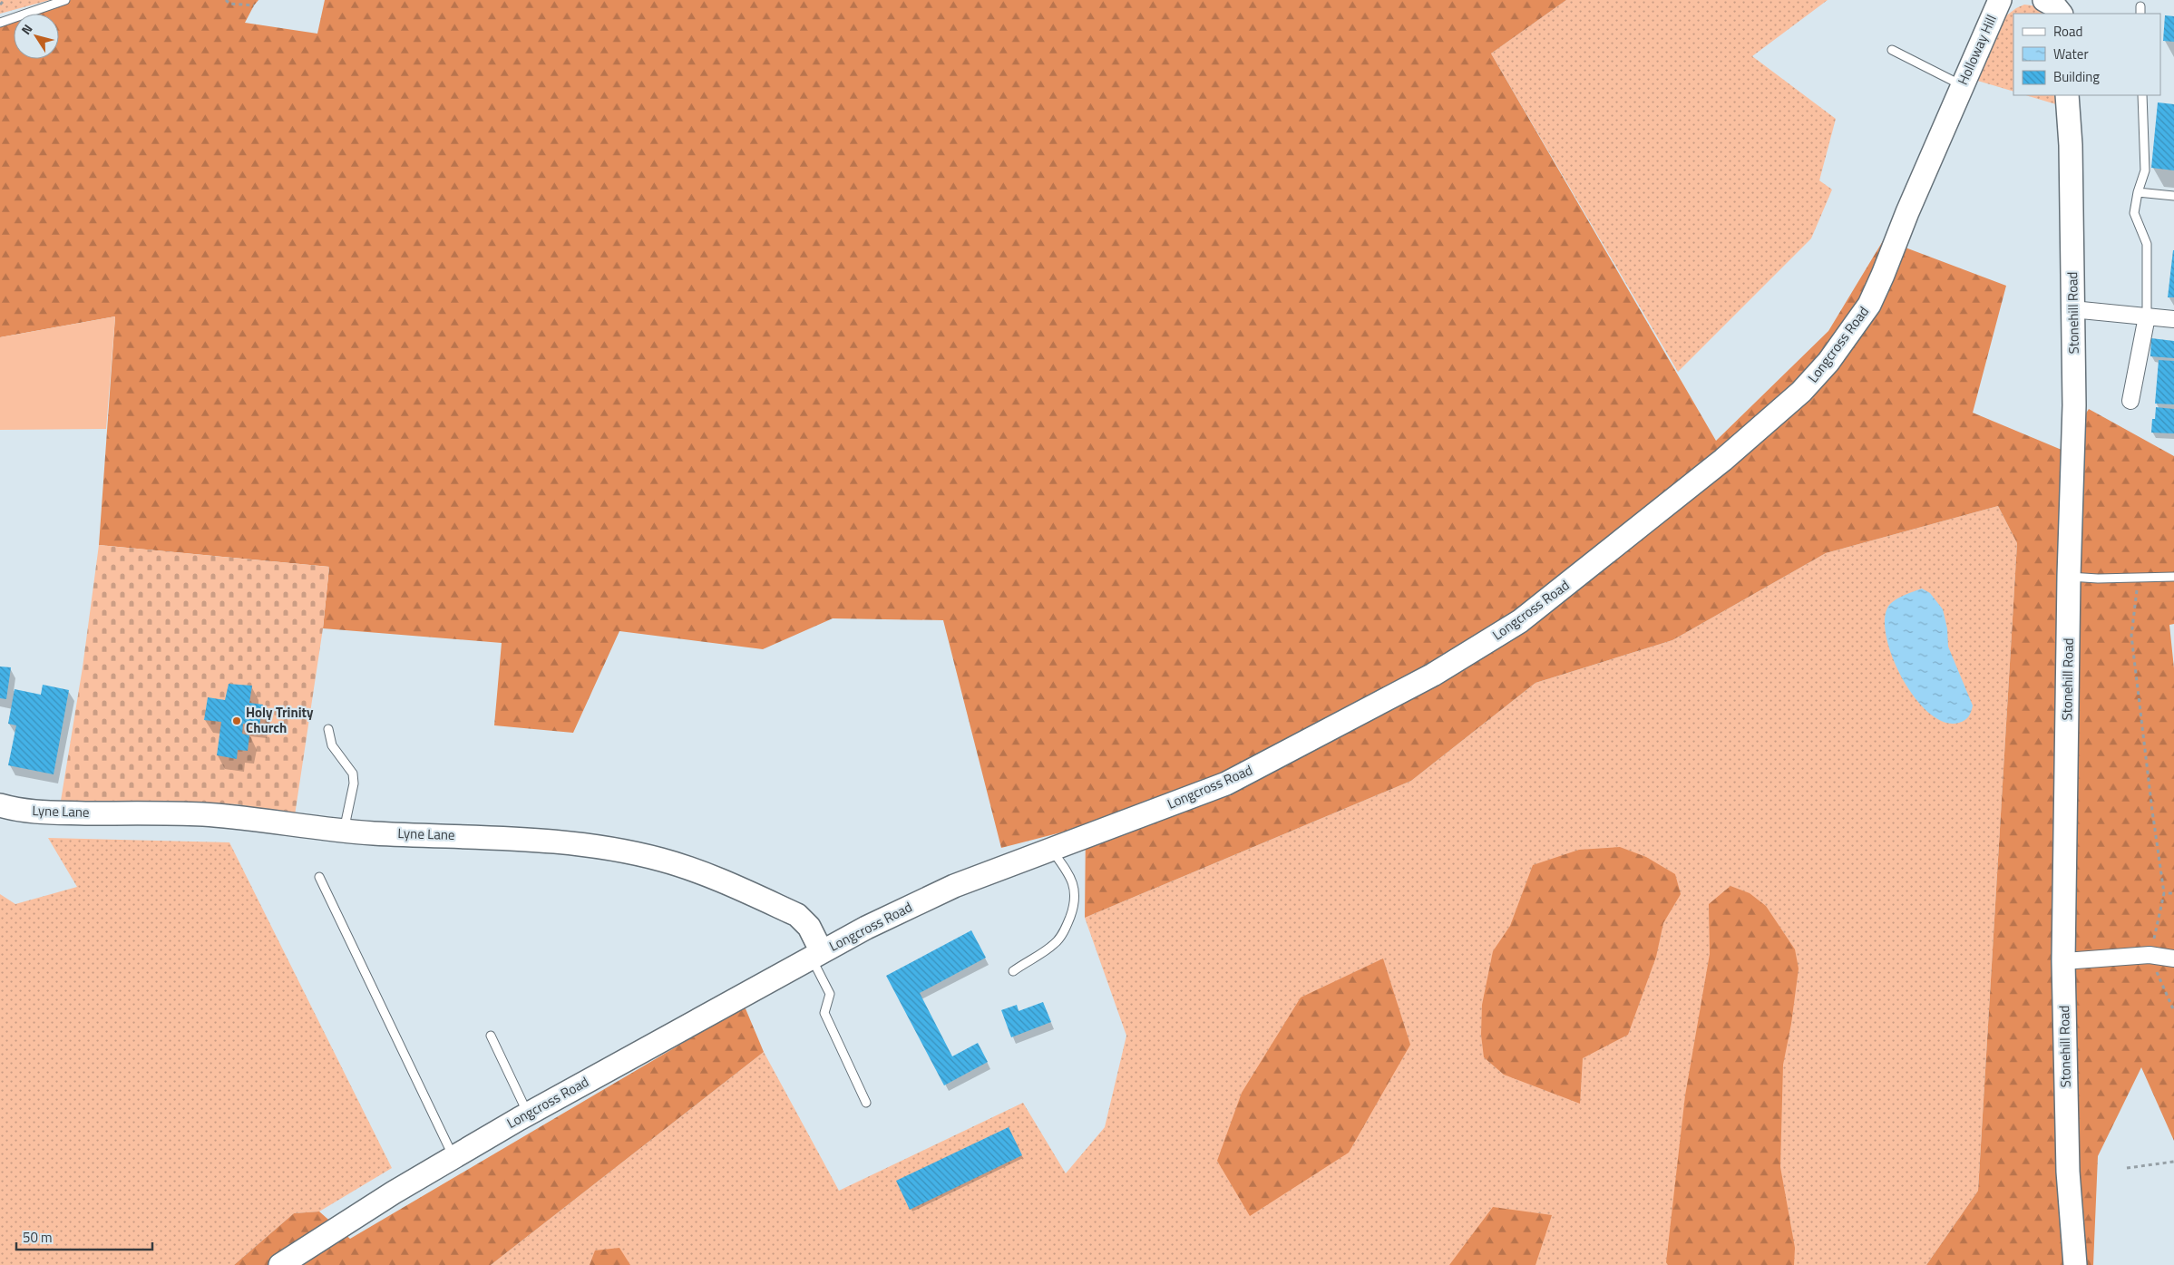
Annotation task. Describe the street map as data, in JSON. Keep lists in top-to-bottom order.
{
  "streets": {
    "main road": [
      "Holloway Hill",
      "Stonehill Road",
      "Longcross Road",
      "Lyne Lane"
    ]
  },
  "crossings": [
    ["Holloway Hill", "Longcross Road"],
    ["Longcross Road", "Lyne Lane"]
  ],
  "places": ["Holy Trinity Church"],
  "legend": ["Road", "Water", "Building"],
  "scale_bar": "50 m",
  "north": "top left"
}
